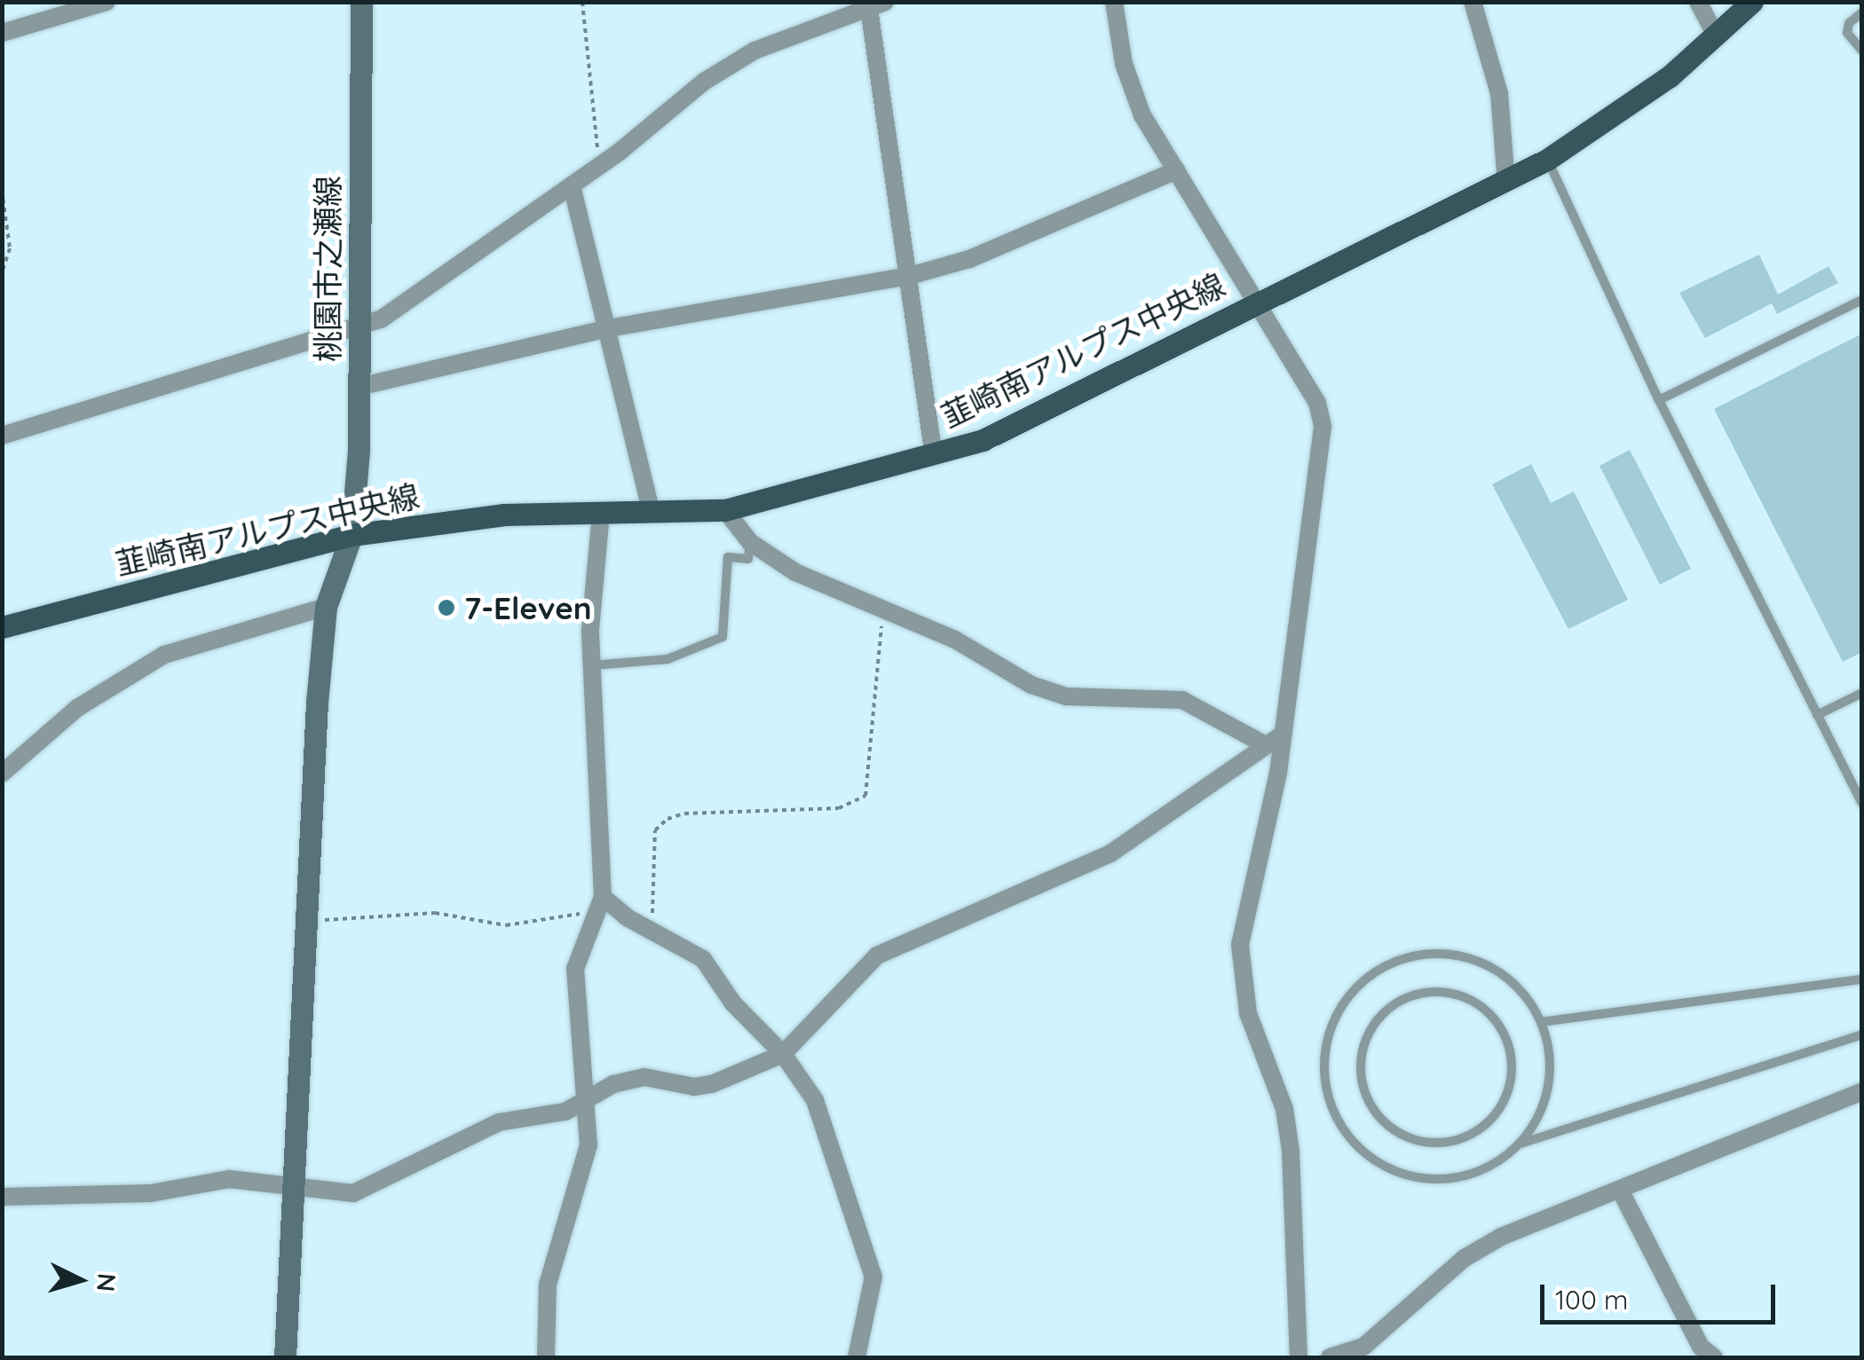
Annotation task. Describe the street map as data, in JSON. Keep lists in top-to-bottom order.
{
  "streets": {
    "main road": ["韮崎南アルプス中央線"],
    "street": ["桃園市之瀬線"]
  },
  "crossings": [
    ["桃園市之瀬線", "韮崎南アルプス中央線"]
  ],
  "places": ["7-Eleven"],
  "scale_bar": "100 m",
  "north": "right"
}
